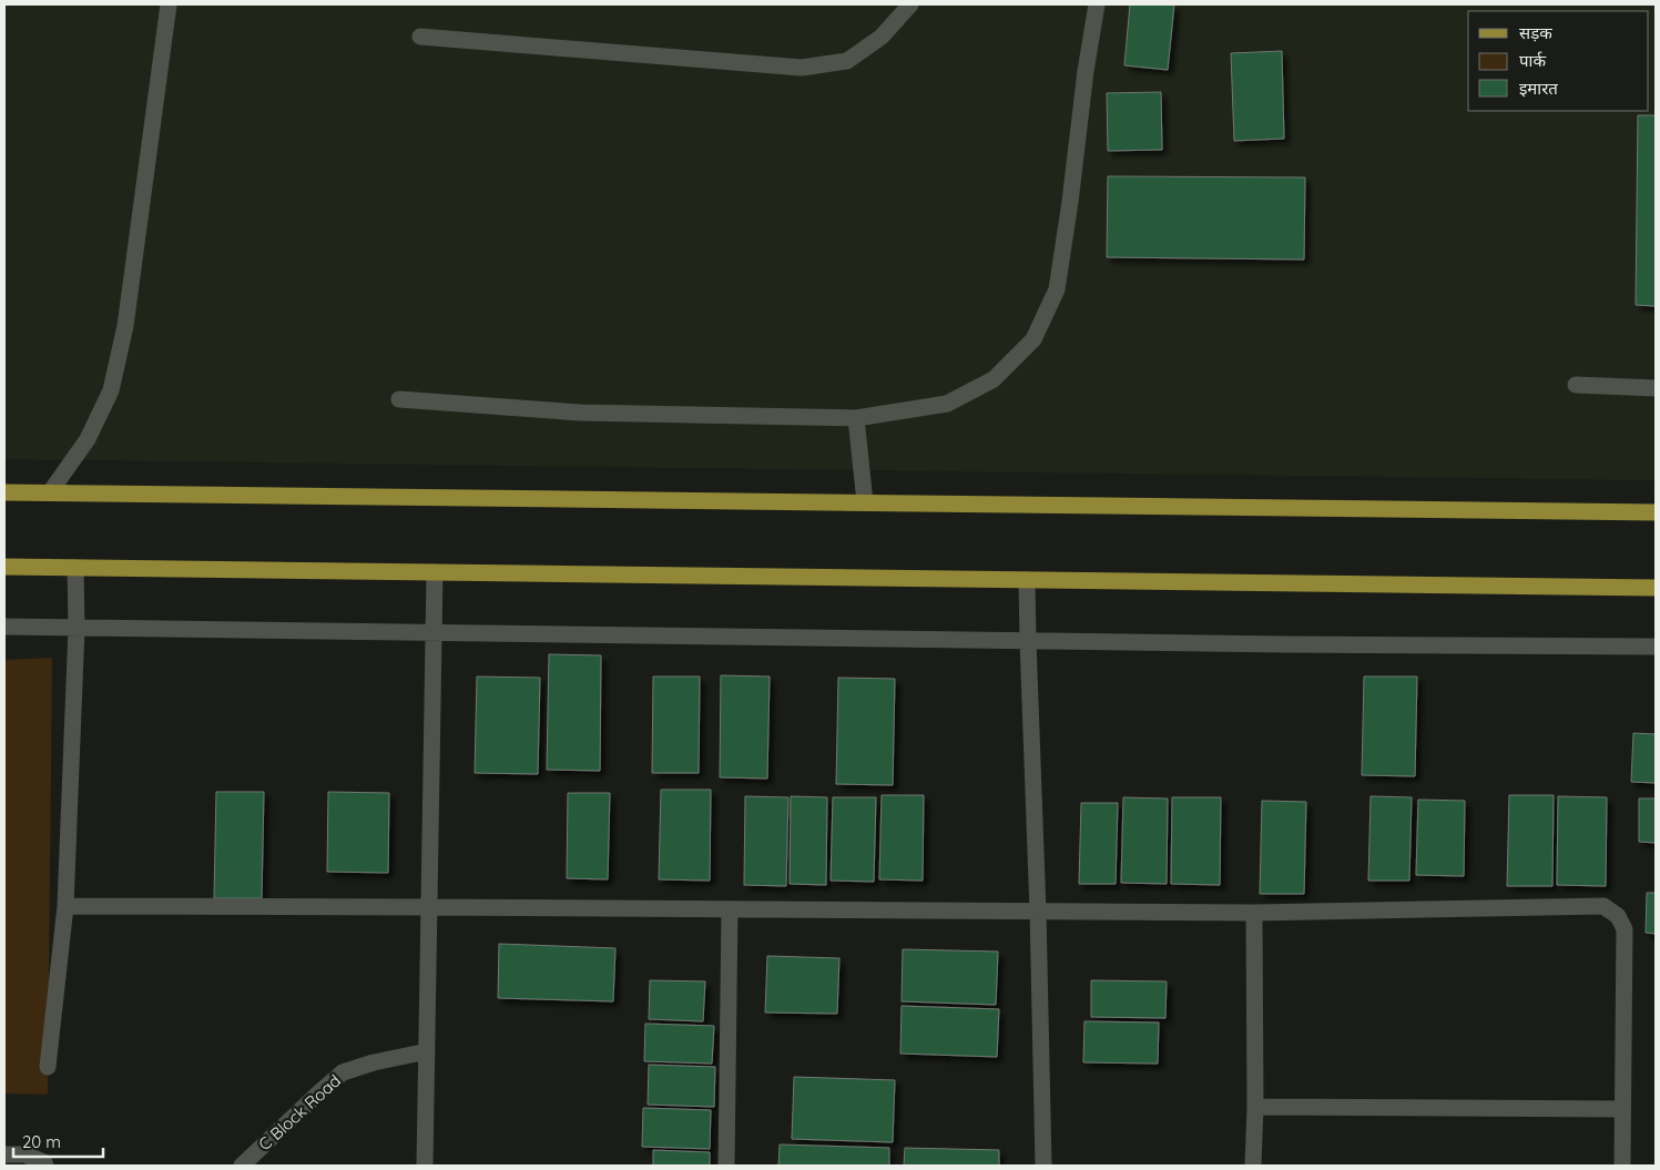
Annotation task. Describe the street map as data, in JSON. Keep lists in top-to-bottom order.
{
  "streets": {
    "street": ["C Block Road"]
  },
  "legend": ["सड़क", "पार्क", "इमारत"],
  "scale_bar": "20 m"
}
